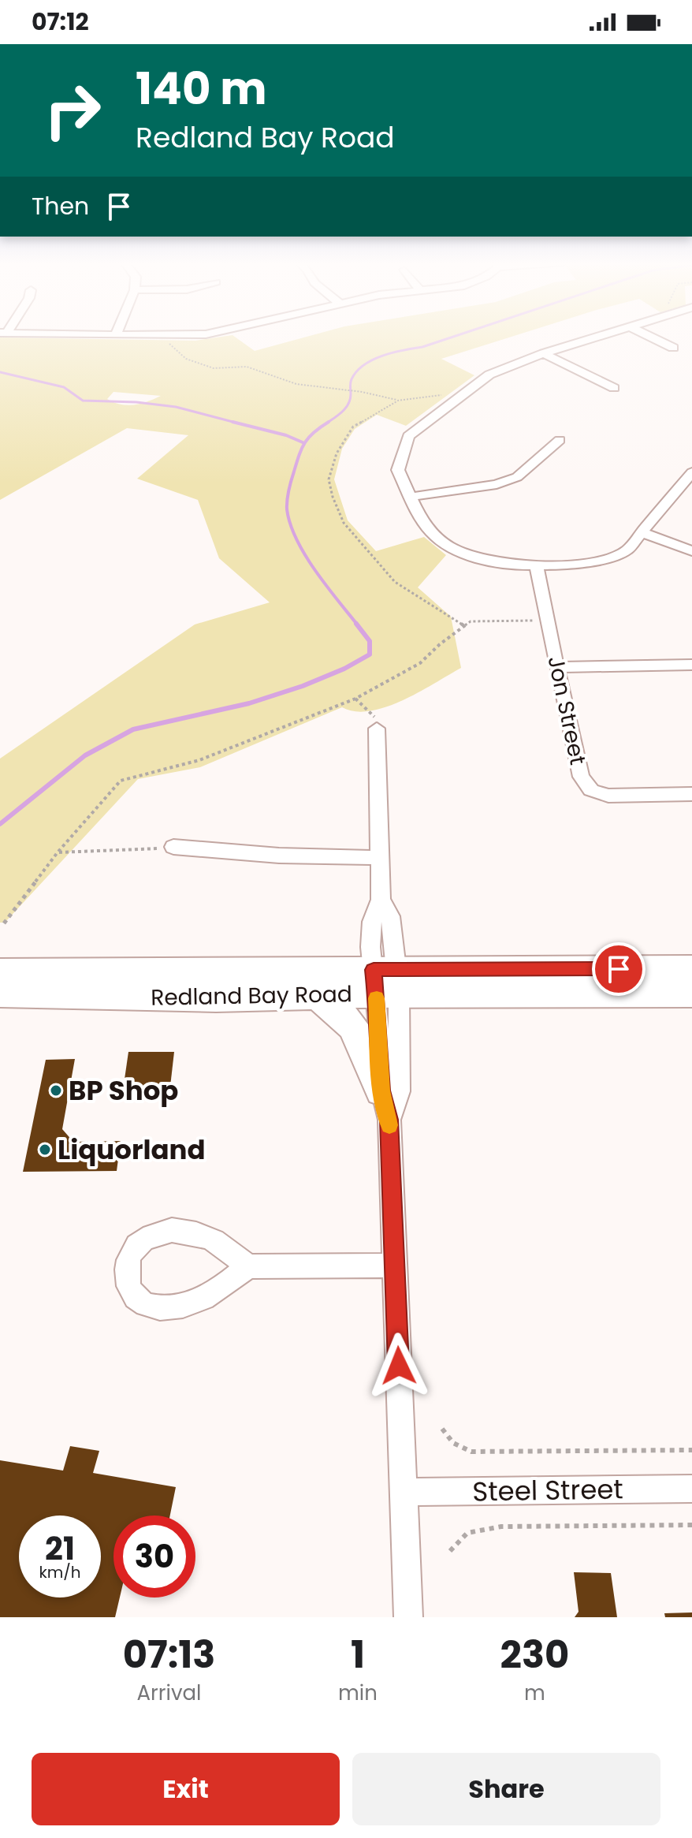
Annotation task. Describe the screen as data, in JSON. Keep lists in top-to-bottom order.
{
  "streets": {
    "main road": ["Redland Bay Road"],
    "street": ["Jon Street", "Steel Street"]
  },
  "places": ["BP Shop", "Liquorland"],
  "page": {
    "status": "07:12",
    "turn": ["140 m", "Redland Bay Road"],
    "then": "Then",
    "speed": "21 km/h",
    "limit": "30",
    "eta": [
      "07:13",
      "Arrival",
      "1",
      "min",
      "230",
      "m"
    ],
    "buttons": ["Exit", "Share"]
  }
}
